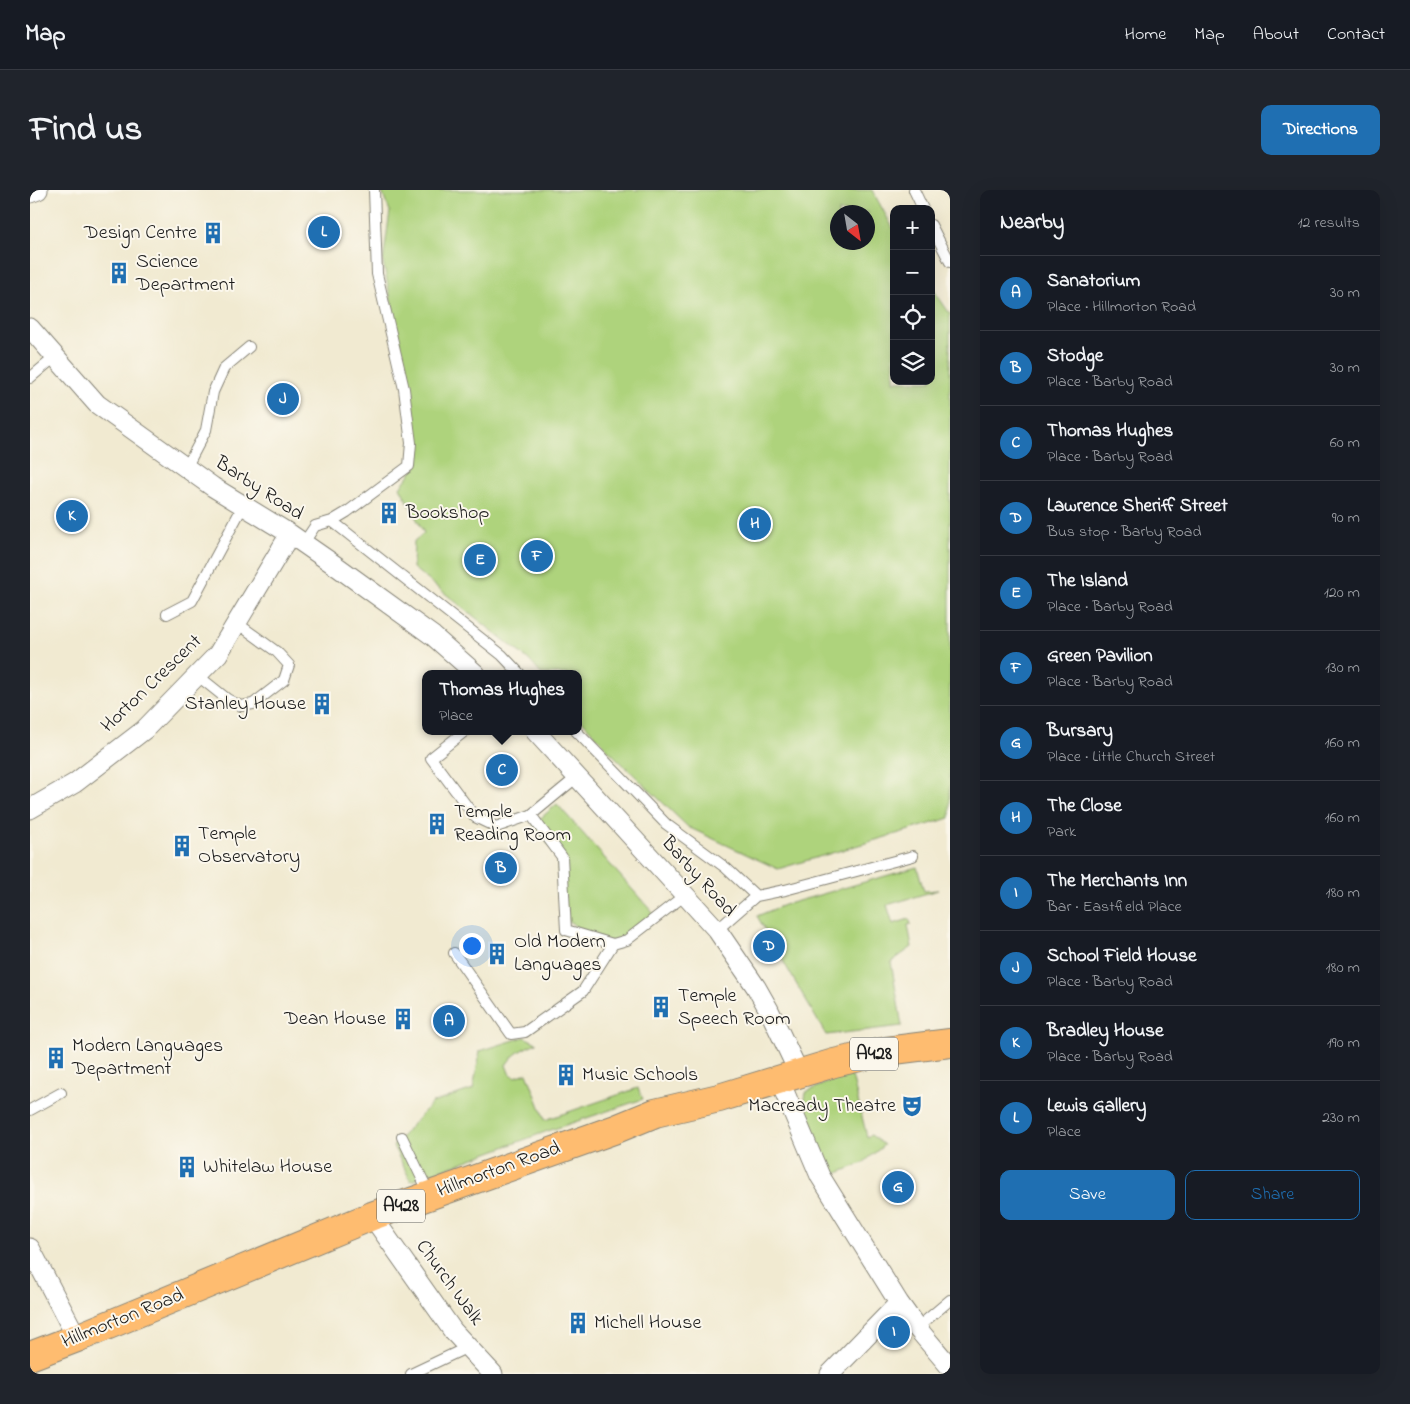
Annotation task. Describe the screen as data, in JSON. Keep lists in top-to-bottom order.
{
  "streets": {
    "highway": ["A428", "Hillmorton Road"],
    "street": ["Barby Road", "Horton Crescent", "Church Walk"]
  },
  "crossings": [
    ["Barby Road", "Horton Crescent"],
    ["Barby Road", "A428"],
    ["Barby Road", "Hillmorton Road"],
    ["A428", "Hillmorton Road"],
    ["Hillmorton Road", "Church Walk"]
  ],
  "places": {
    "building": [
      "Design Centre",
      "Science Department",
      "Bookshop",
      "Stanley House",
      "Temple Reading Room",
      "Temple Observatory",
      "Old Modern Languages",
      "Temple Speech Room",
      "Dean House",
      "Modern Languages Department",
      "Music Schools",
      "Whitelaw House",
      "Michell House"
    ],
    "theatre": ["Macready Theatre"]
  },
  "north": "bottom right",
  "page": {
    "header": "Map",
    "nav": [
      "Home",
      "Map",
      "About",
      "Contact"
    ],
    "title": "Find us",
    "buttons": [
      "Directions",
      ["Save", "Share"]
    ],
    "heading": ["Nearby", "12 results"],
    "map_buttons": ["+", "−"],
    "pins": [
      "L",
      "J",
      "K",
      "H",
      "F",
      "E",
      "C",
      "B",
      "D",
      "A",
      "G",
      "I"
    ],
    "list": [
      {
        "mark": "A",
        "name": "Sanatorium",
        "note": "Place · Hillmorton Road",
        "value": "30 m"
      },
      {
        "mark": "B",
        "name": "Stodge",
        "note": "Place · Barby Road",
        "value": "30 m"
      },
      {
        "mark": "C",
        "name": "Thomas Hughes",
        "note": "Place · Barby Road",
        "value": "60 m"
      },
      {
        "mark": "D",
        "name": "Lawrence Sheriff Street",
        "note": "Bus stop · Barby Road",
        "value": "90 m"
      },
      {
        "mark": "E",
        "name": "The Island",
        "note": "Place · Barby Road",
        "value": "120 m"
      },
      {
        "mark": "F",
        "name": "Green Pavilion",
        "note": "Place · Barby Road",
        "value": "130 m"
      },
      {
        "mark": "G",
        "name": "Bursary",
        "note": "Place · Little Church Street",
        "value": "160 m"
      },
      {
        "mark": "H",
        "name": "The Close",
        "note": "Park",
        "value": "160 m"
      },
      {
        "mark": "I",
        "name": "The Merchants Inn",
        "note": "Bar · Eastfield Place",
        "value": "180 m"
      },
      {
        "mark": "J",
        "name": "School Field House",
        "note": "Place · Barby Road",
        "value": "180 m"
      },
      {
        "mark": "K",
        "name": "Bradley House",
        "note": "Place · Barby Road",
        "value": "190 m"
      },
      {
        "mark": "L",
        "name": "Lewis Gallery",
        "note": "Place",
        "value": "230 m"
      }
    ],
    "popup": ["Thomas Hughes", "Place"]
  }
}
